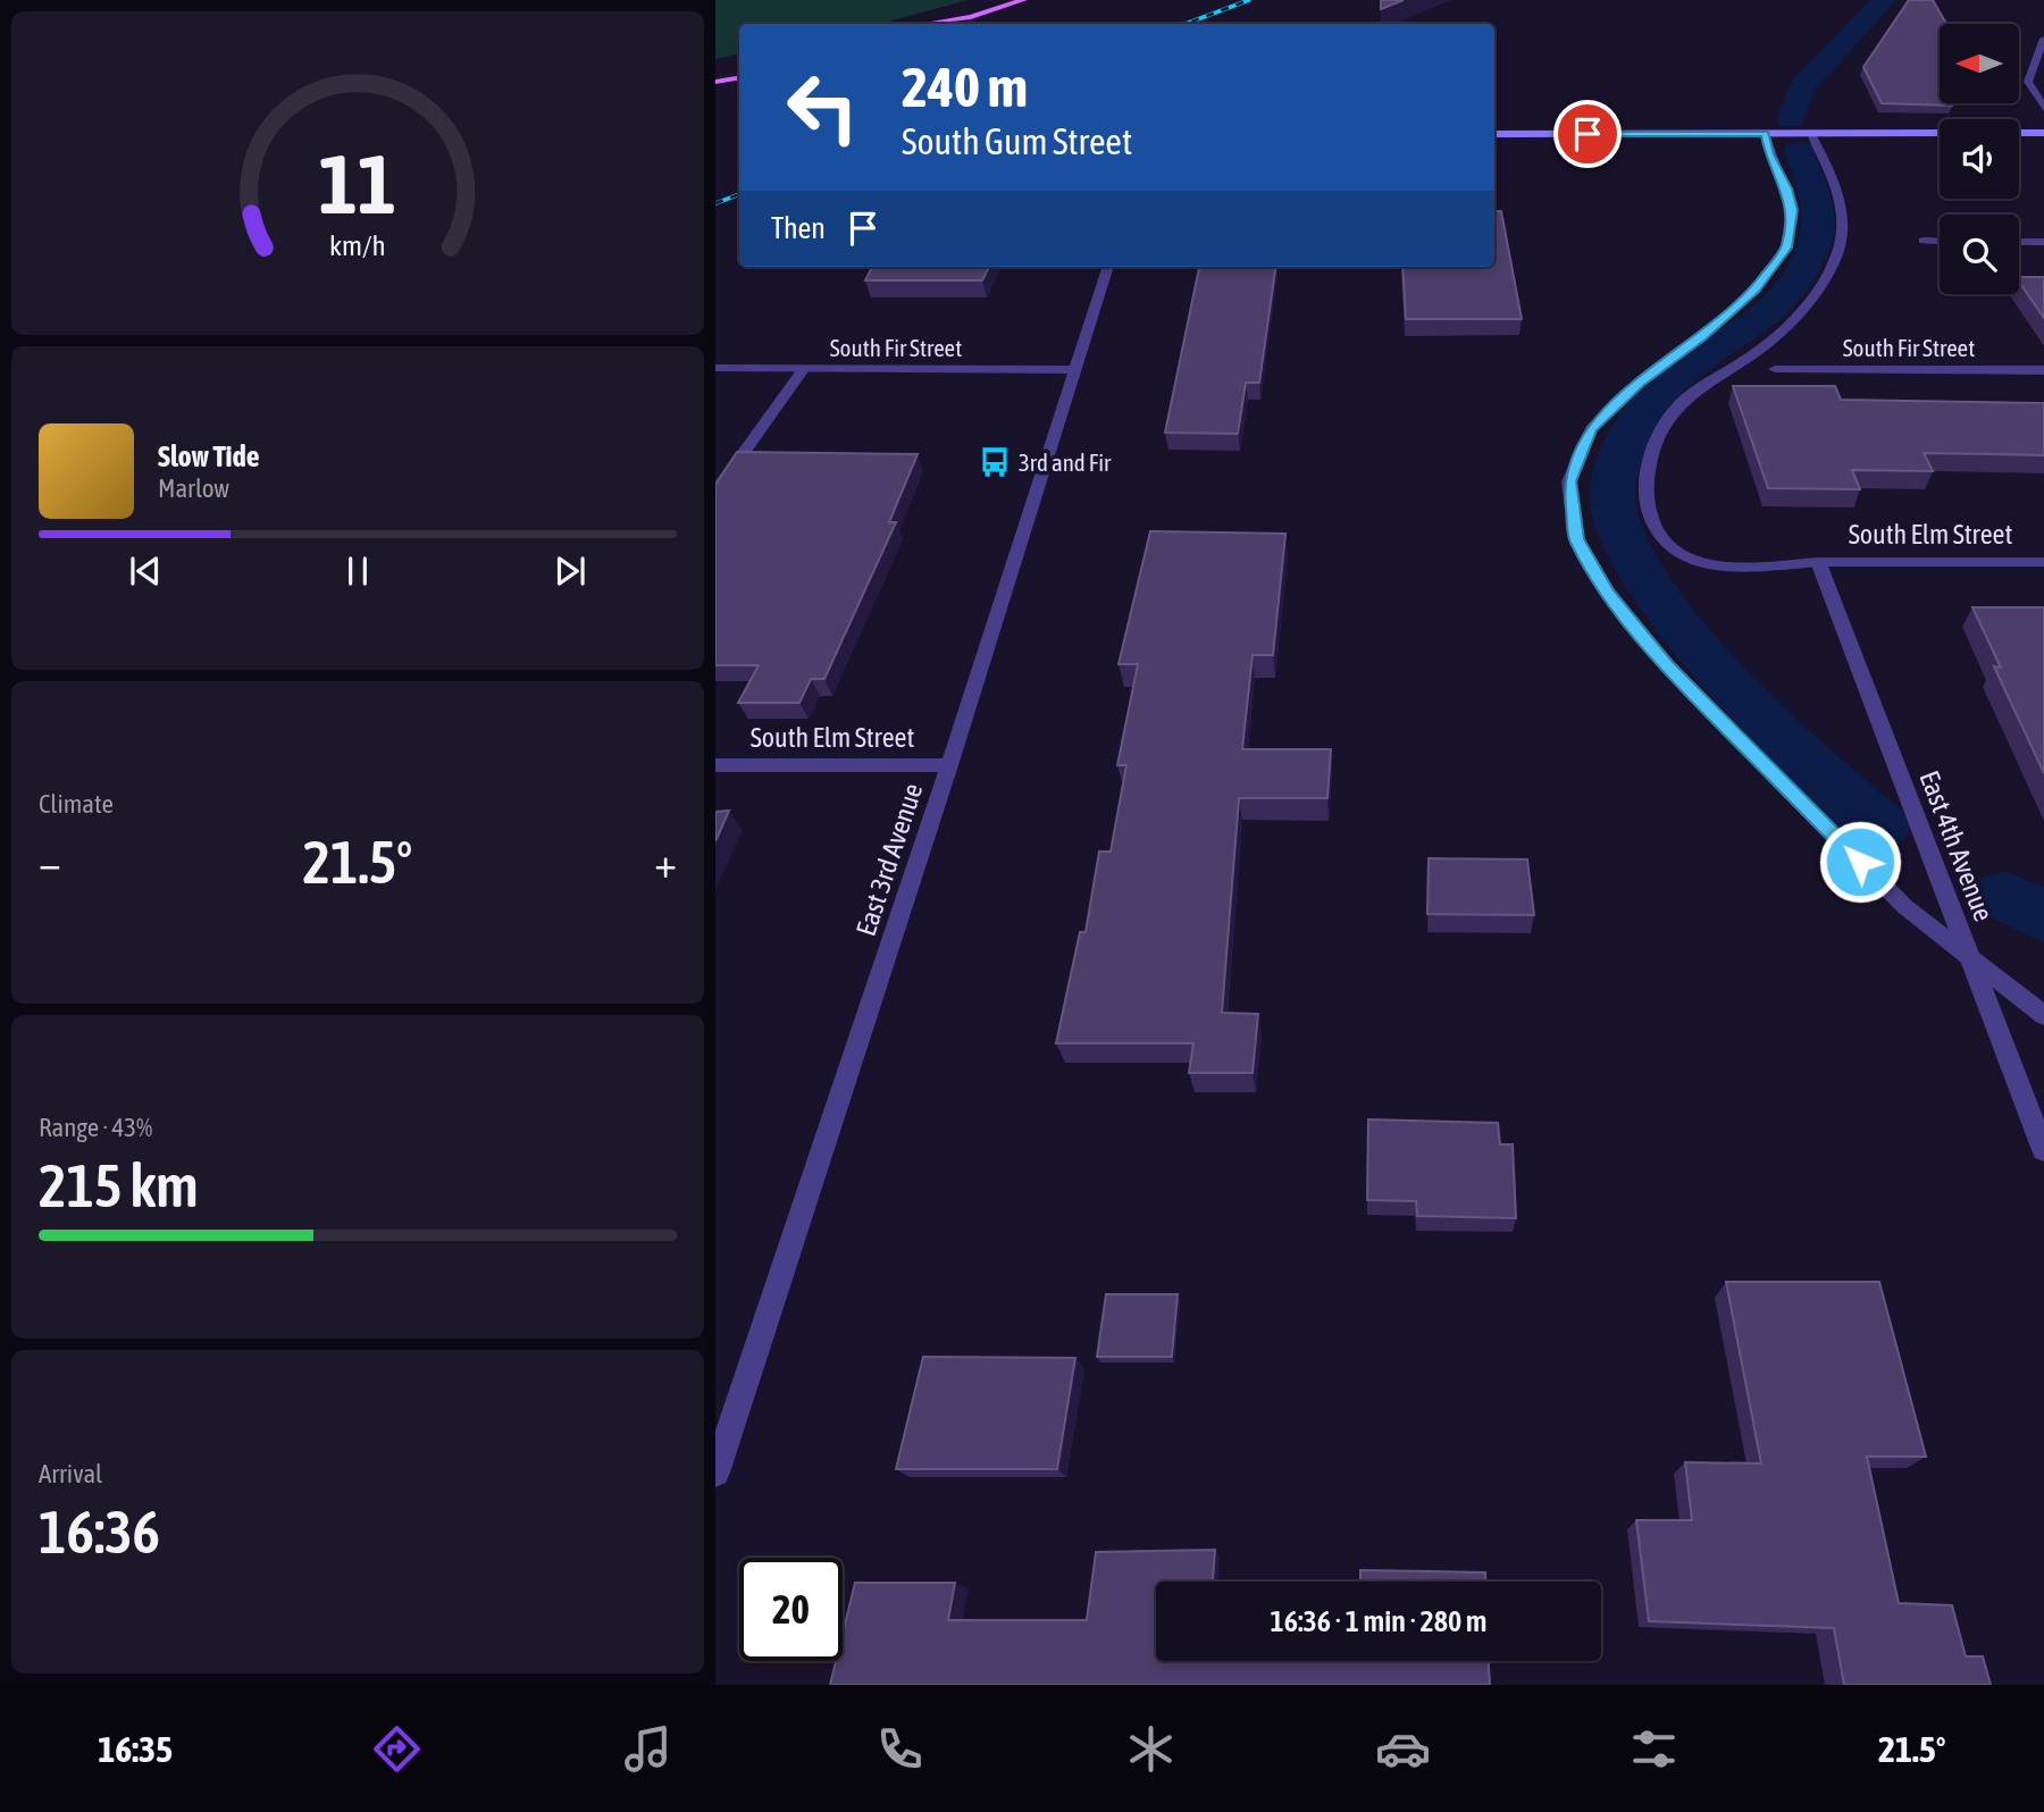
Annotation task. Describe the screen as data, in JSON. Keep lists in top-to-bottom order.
{
  "streets": {
    "street": [
      "South Fir Street",
      "South Elm Street",
      "East 4th Avenue",
      "East 3rd Avenue"
    ]
  },
  "crossings": [
    ["South Fir Street", "South Elm Street"],
    ["South Fir Street", "East 3rd Avenue"],
    ["South Elm Street", "East 4th Avenue"],
    ["South Elm Street", "East 3rd Avenue"]
  ],
  "places": {
    "bus stop": ["3rd and Fir"]
  },
  "north": "left",
  "page": {
    "turn": ["240 m", "South Gum Street"],
    "then": "Then",
    "song": ["Slow Tide", "Marlow"],
    "tile": [
      "Climate",
      ["Range · 43%", "215 km"],
      ["Arrival", "16:36"]
    ],
    "heat": ["−", "21.5°", "+"],
    "limit": "20",
    "trip": "16:36 · 1 min · 280 m",
    "tabs": ["16:35", "21.5°"],
    "gauge": ["11", "km/h"]
  }
}
